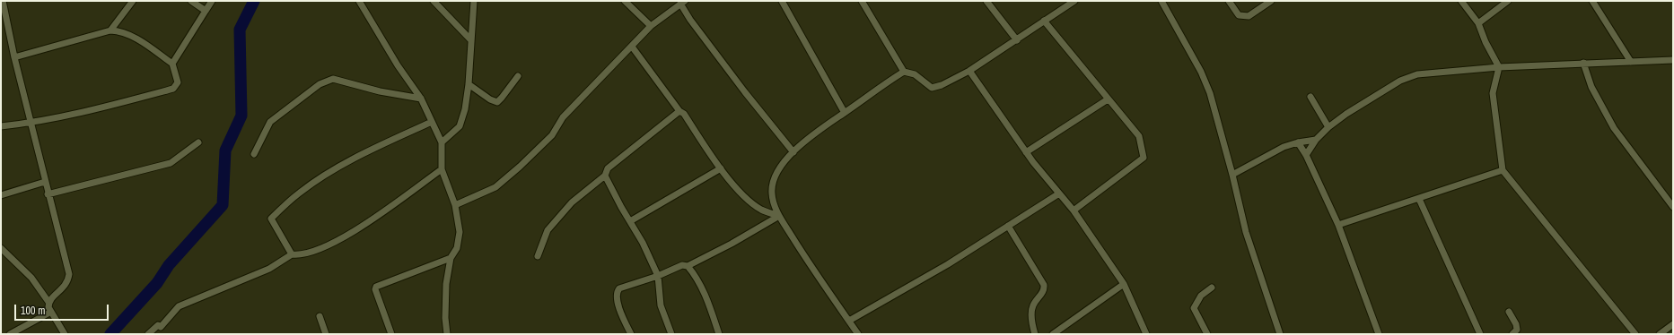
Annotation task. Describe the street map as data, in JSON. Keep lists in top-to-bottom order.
{
  "scale_bar": "100 m"
}
